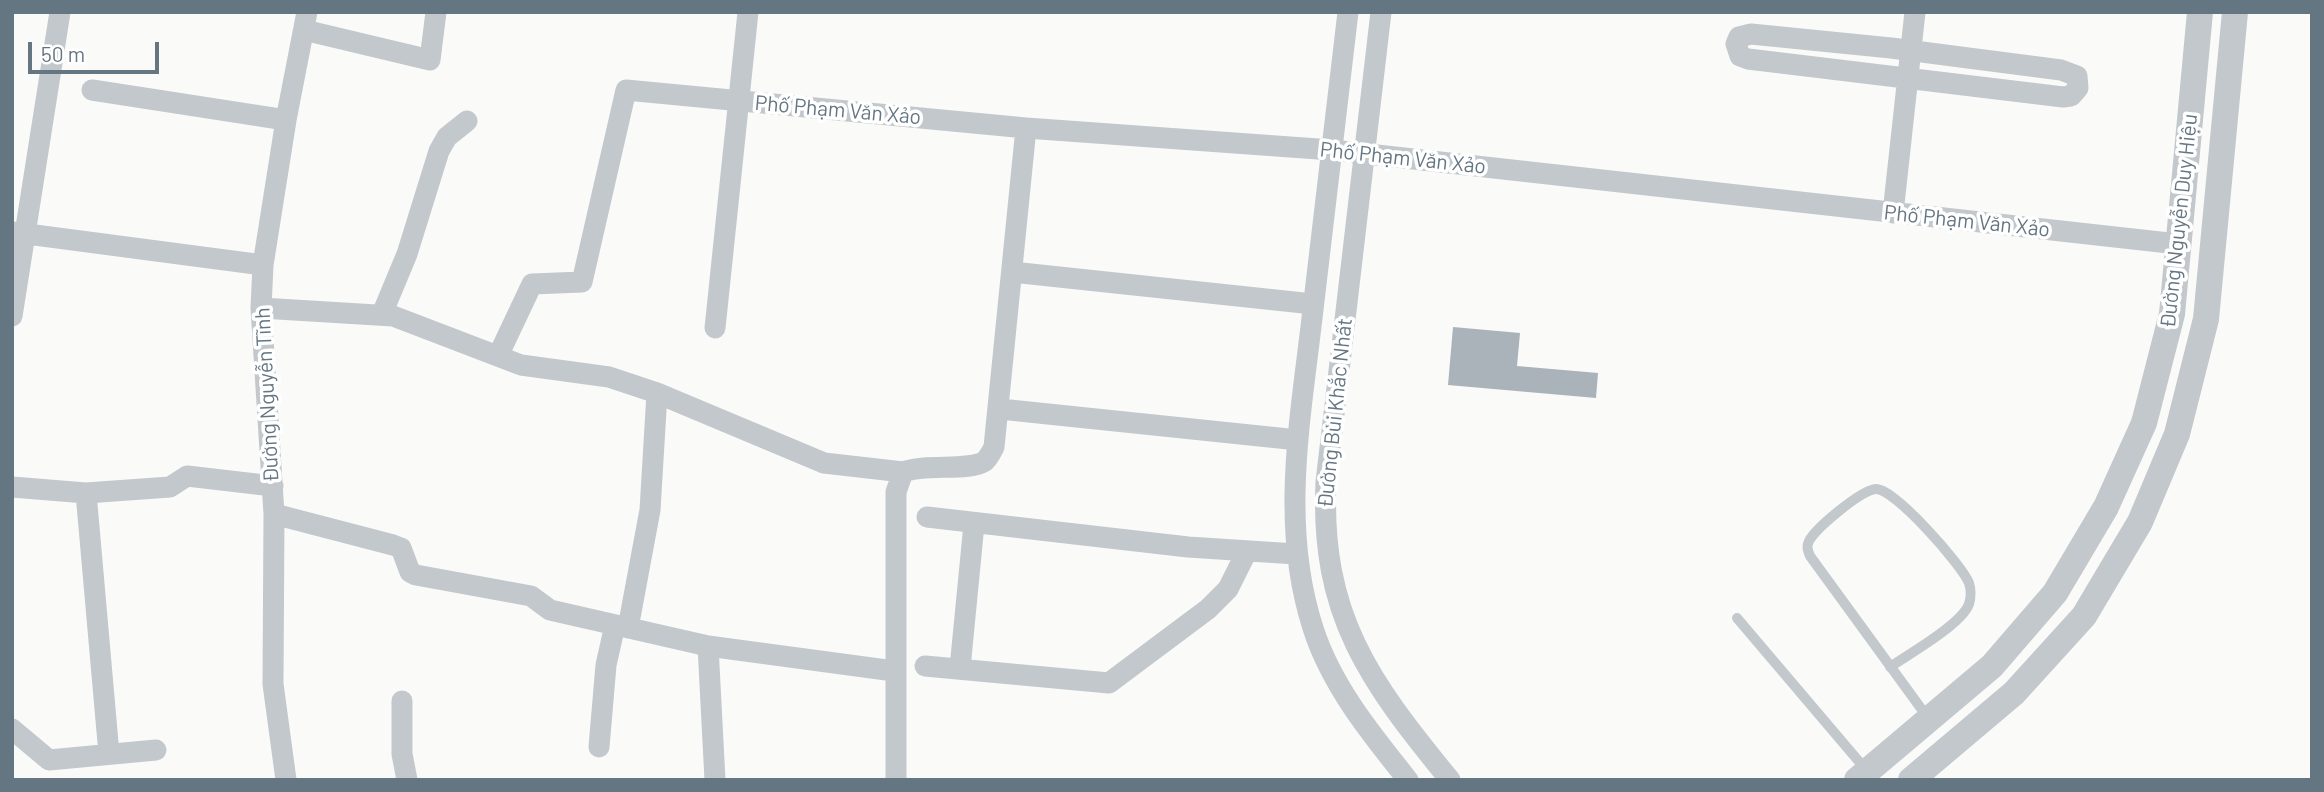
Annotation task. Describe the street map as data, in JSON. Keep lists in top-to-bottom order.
{
  "streets": {
    "street": [
      "Phố Phạm Văn Xảo",
      "Đường Nguyễn Duy Hiệu",
      "Đường Nguyễn Tĩnh",
      "Đường Bùi Khắc Nhất"
    ]
  },
  "crossings": [
    ["Phố Phạm Văn Xảo", "Đường Nguyễn Duy Hiệu"],
    ["Phố Phạm Văn Xảo", "Đường Bùi Khắc Nhất"]
  ],
  "scale_bar": "50 m"
}
